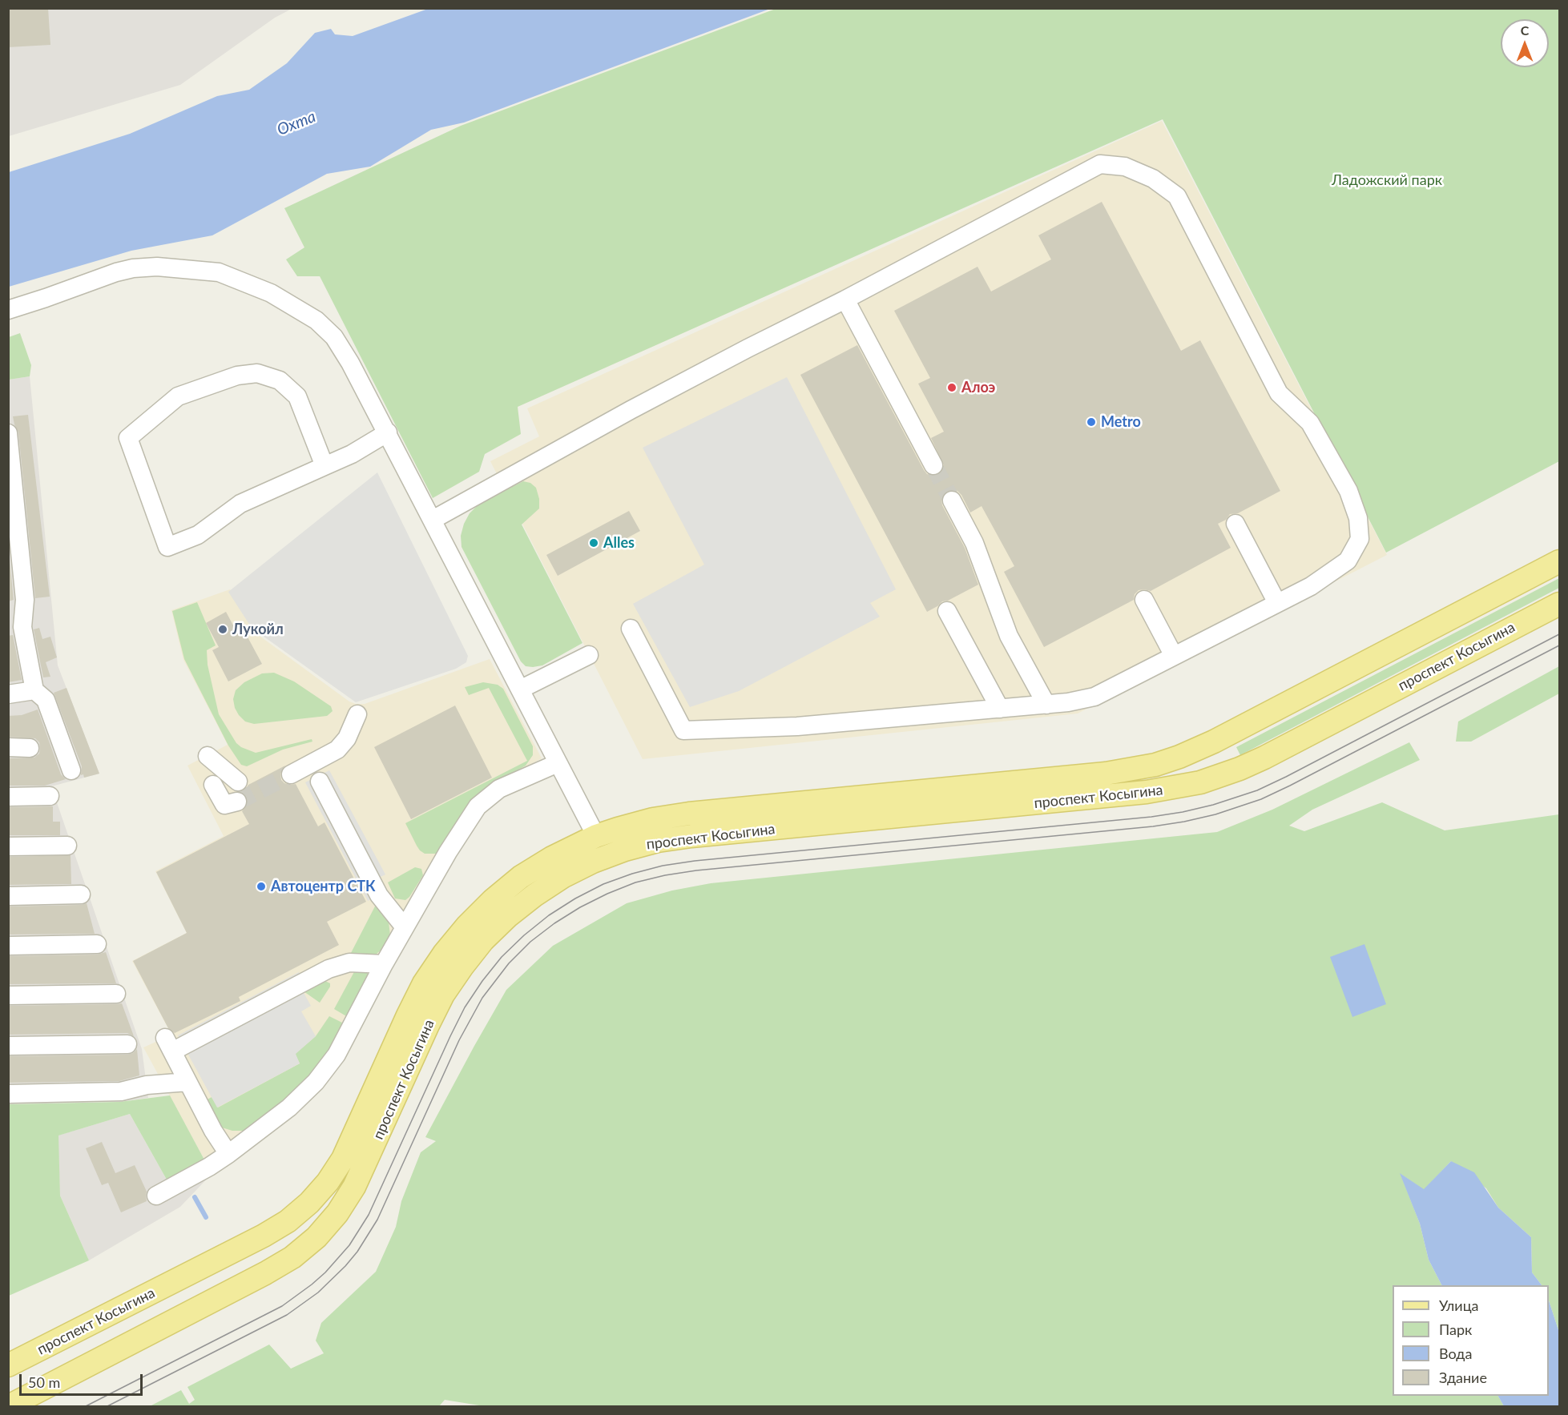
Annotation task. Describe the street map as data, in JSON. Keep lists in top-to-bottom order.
{
  "streets": {
    "main road": ["проспект Косыгина"]
  },
  "water": ["Охта"],
  "parks": ["Ладожский парк"],
  "places": [
    "Алоэ",
    "Metro",
    "Alles",
    "Лукойл",
    "Автоцентр СТК"
  ],
  "legend": [
    "Улица",
    "Парк",
    "Вода",
    "Здание"
  ],
  "scale_bar": "50 m",
  "north": "top"
}
